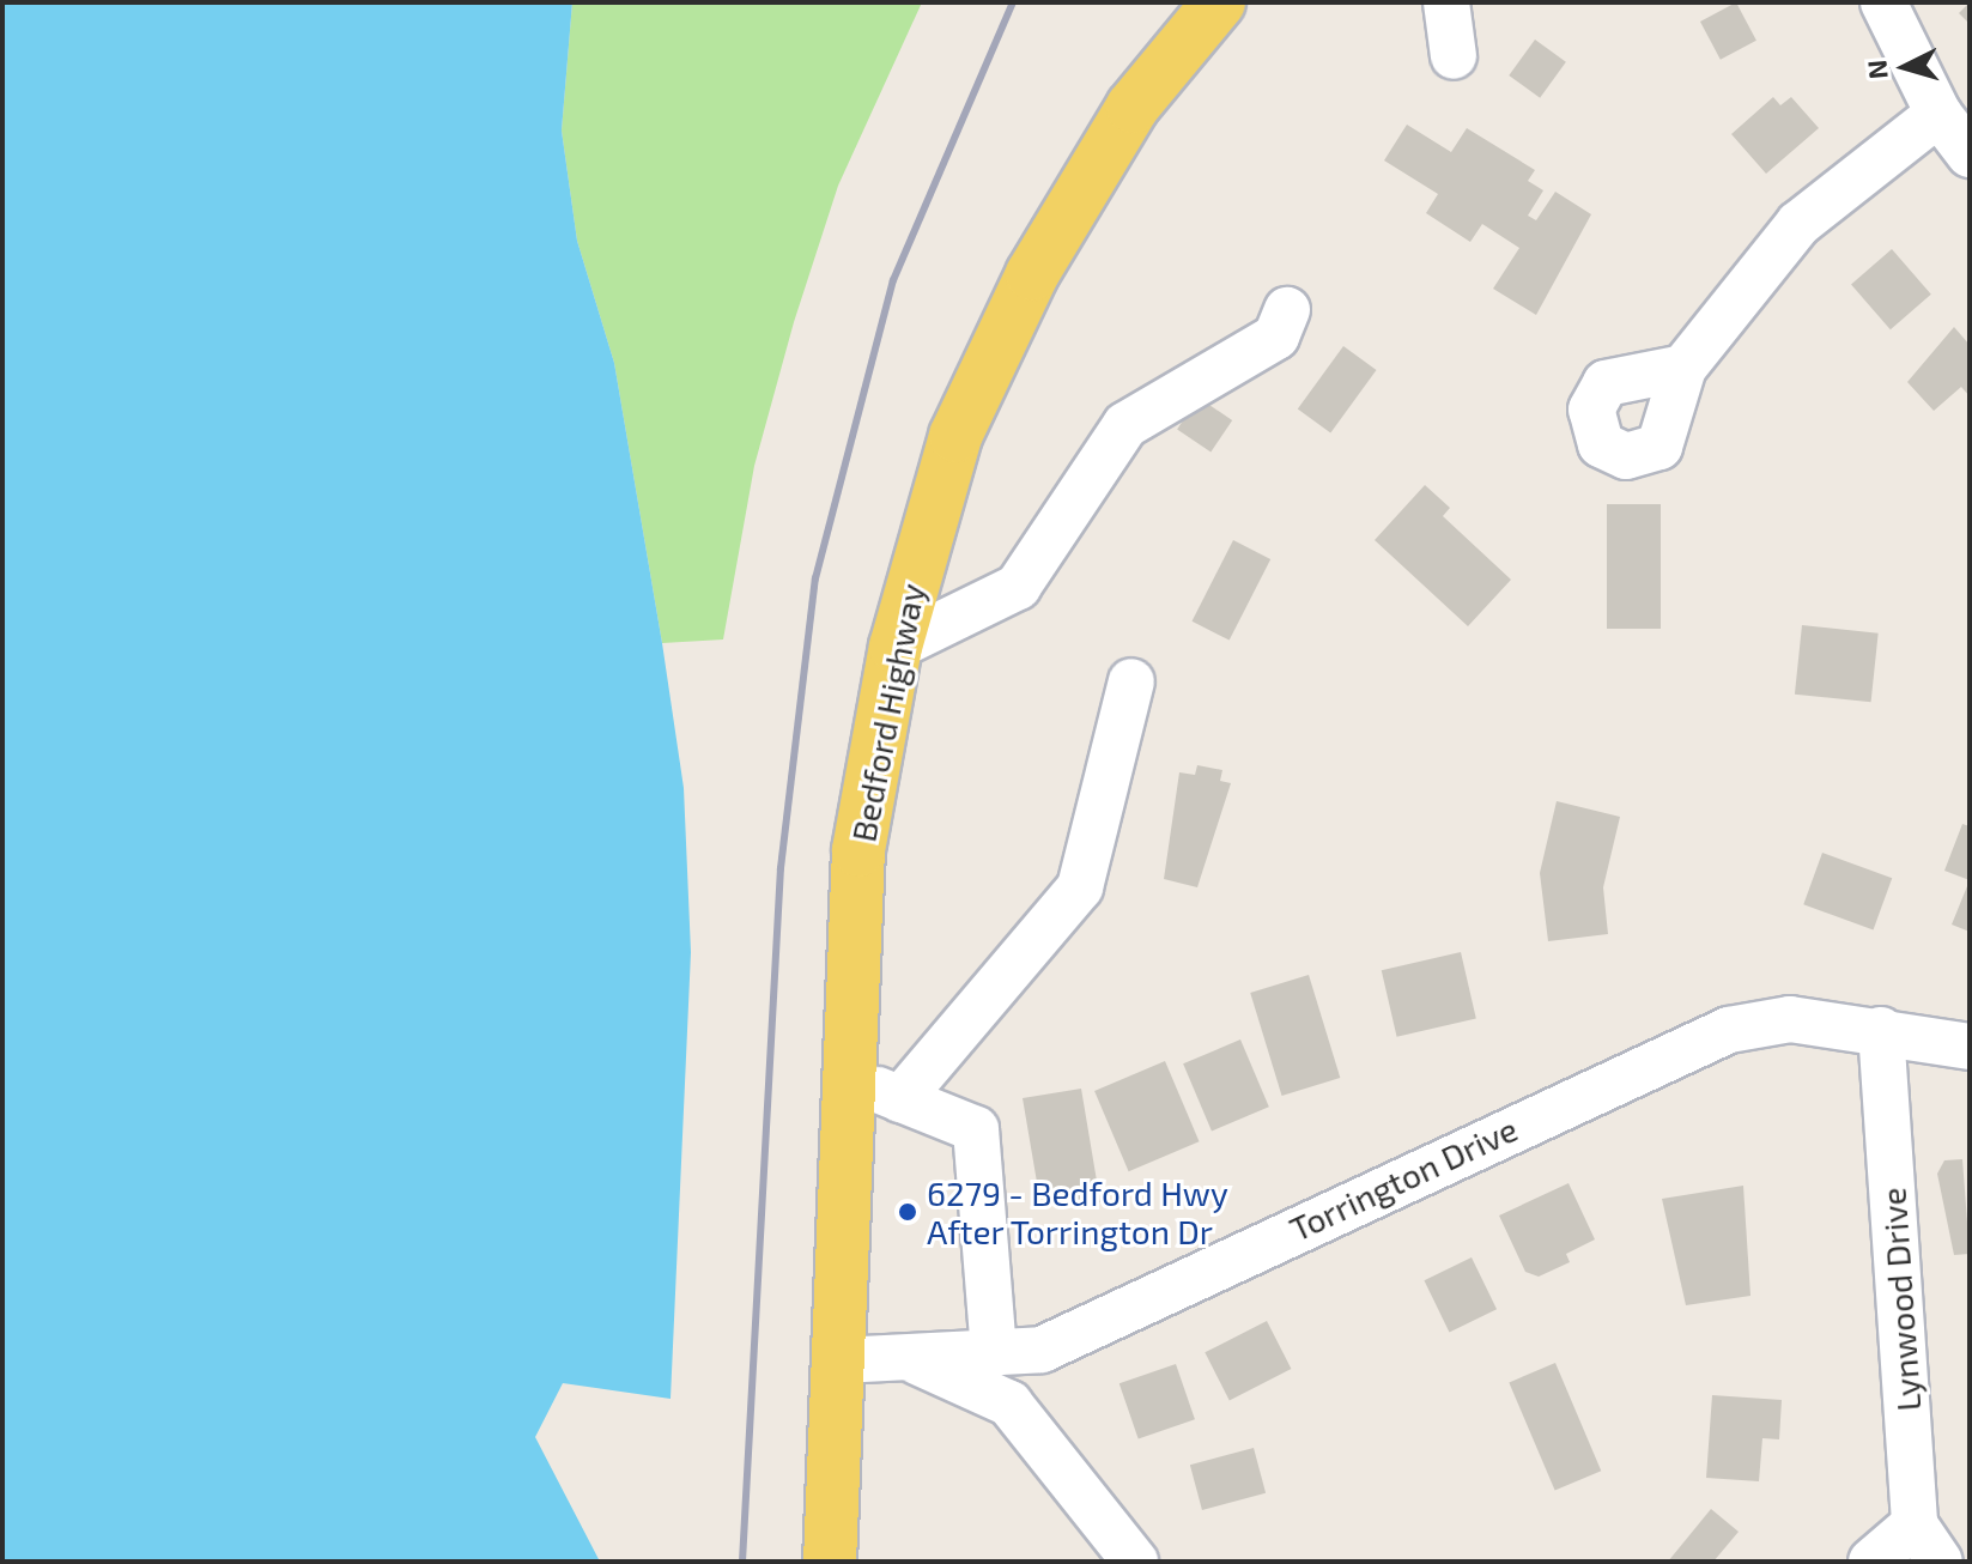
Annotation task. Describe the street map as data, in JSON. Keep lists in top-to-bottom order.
{
  "streets": {
    "main road": ["Bedford Highway"],
    "street": ["Torrington Drive", "Lynwood Drive"]
  },
  "crossings": [
    ["Bedford Highway", "Torrington Drive"],
    ["Torrington Drive", "Lynwood Drive"]
  ],
  "places": ["6279 - Bedford Hwy After Torrington Dr"],
  "north": "left"
}
